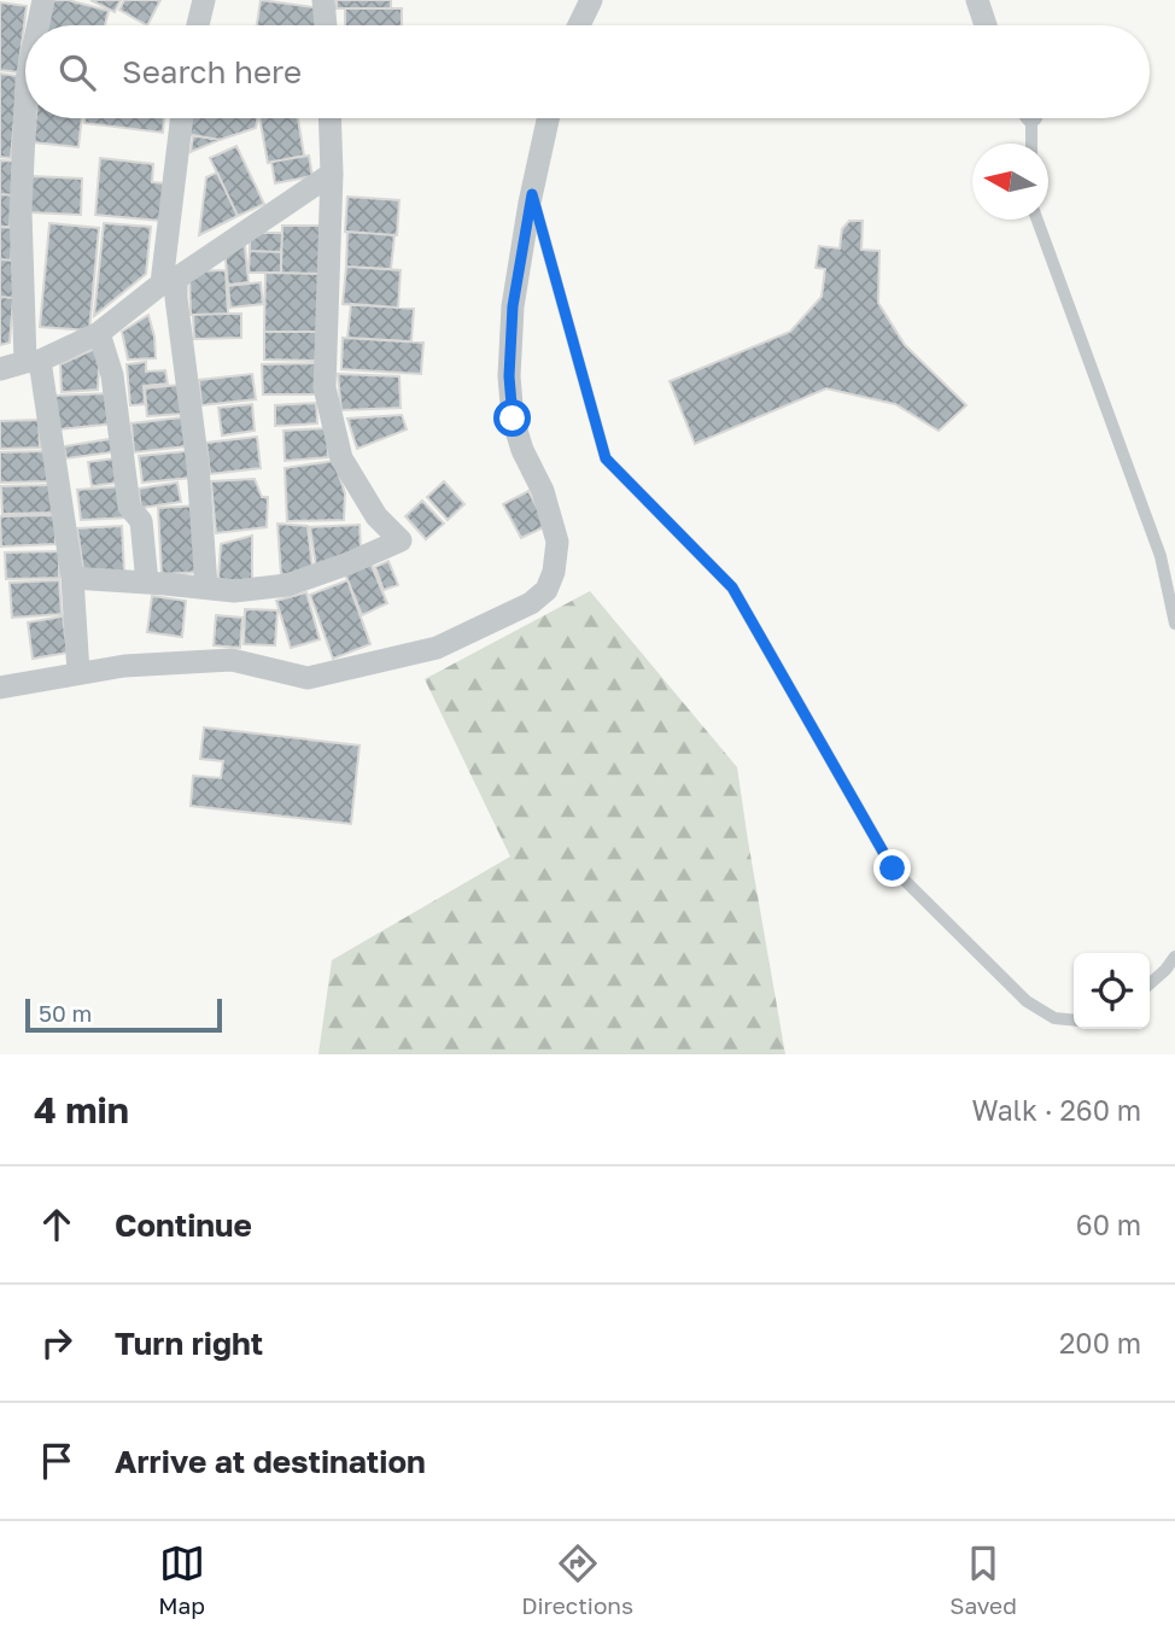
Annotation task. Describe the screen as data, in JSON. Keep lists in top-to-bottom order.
{
  "scale_bar": "50 m",
  "north": "left",
  "page": {
    "search": "Search here",
    "scale": "50 m",
    "heading": ["4 min", "Walk · 260 m"],
    "list": [
      ["Continue", "60 m"],
      ["Turn right", "200 m"],
      "Arrive at destination"
    ],
    "nav": ["Map", "Directions", "Saved"]
  }
}
